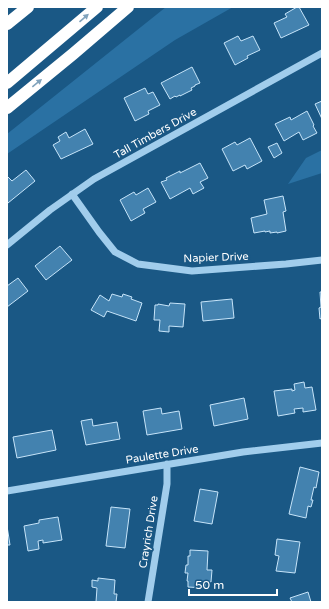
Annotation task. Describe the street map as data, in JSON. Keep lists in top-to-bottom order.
{
  "streets": {
    "street": [
      "Tall Timbers Drive",
      "Napier Drive",
      "Paulette Drive",
      "Crayrich Drive"
    ]
  },
  "crossings": [
    ["Tall Timbers Drive", "Napier Drive"],
    ["Paulette Drive", "Crayrich Drive"]
  ],
  "scale_bar": "50 m"
}
